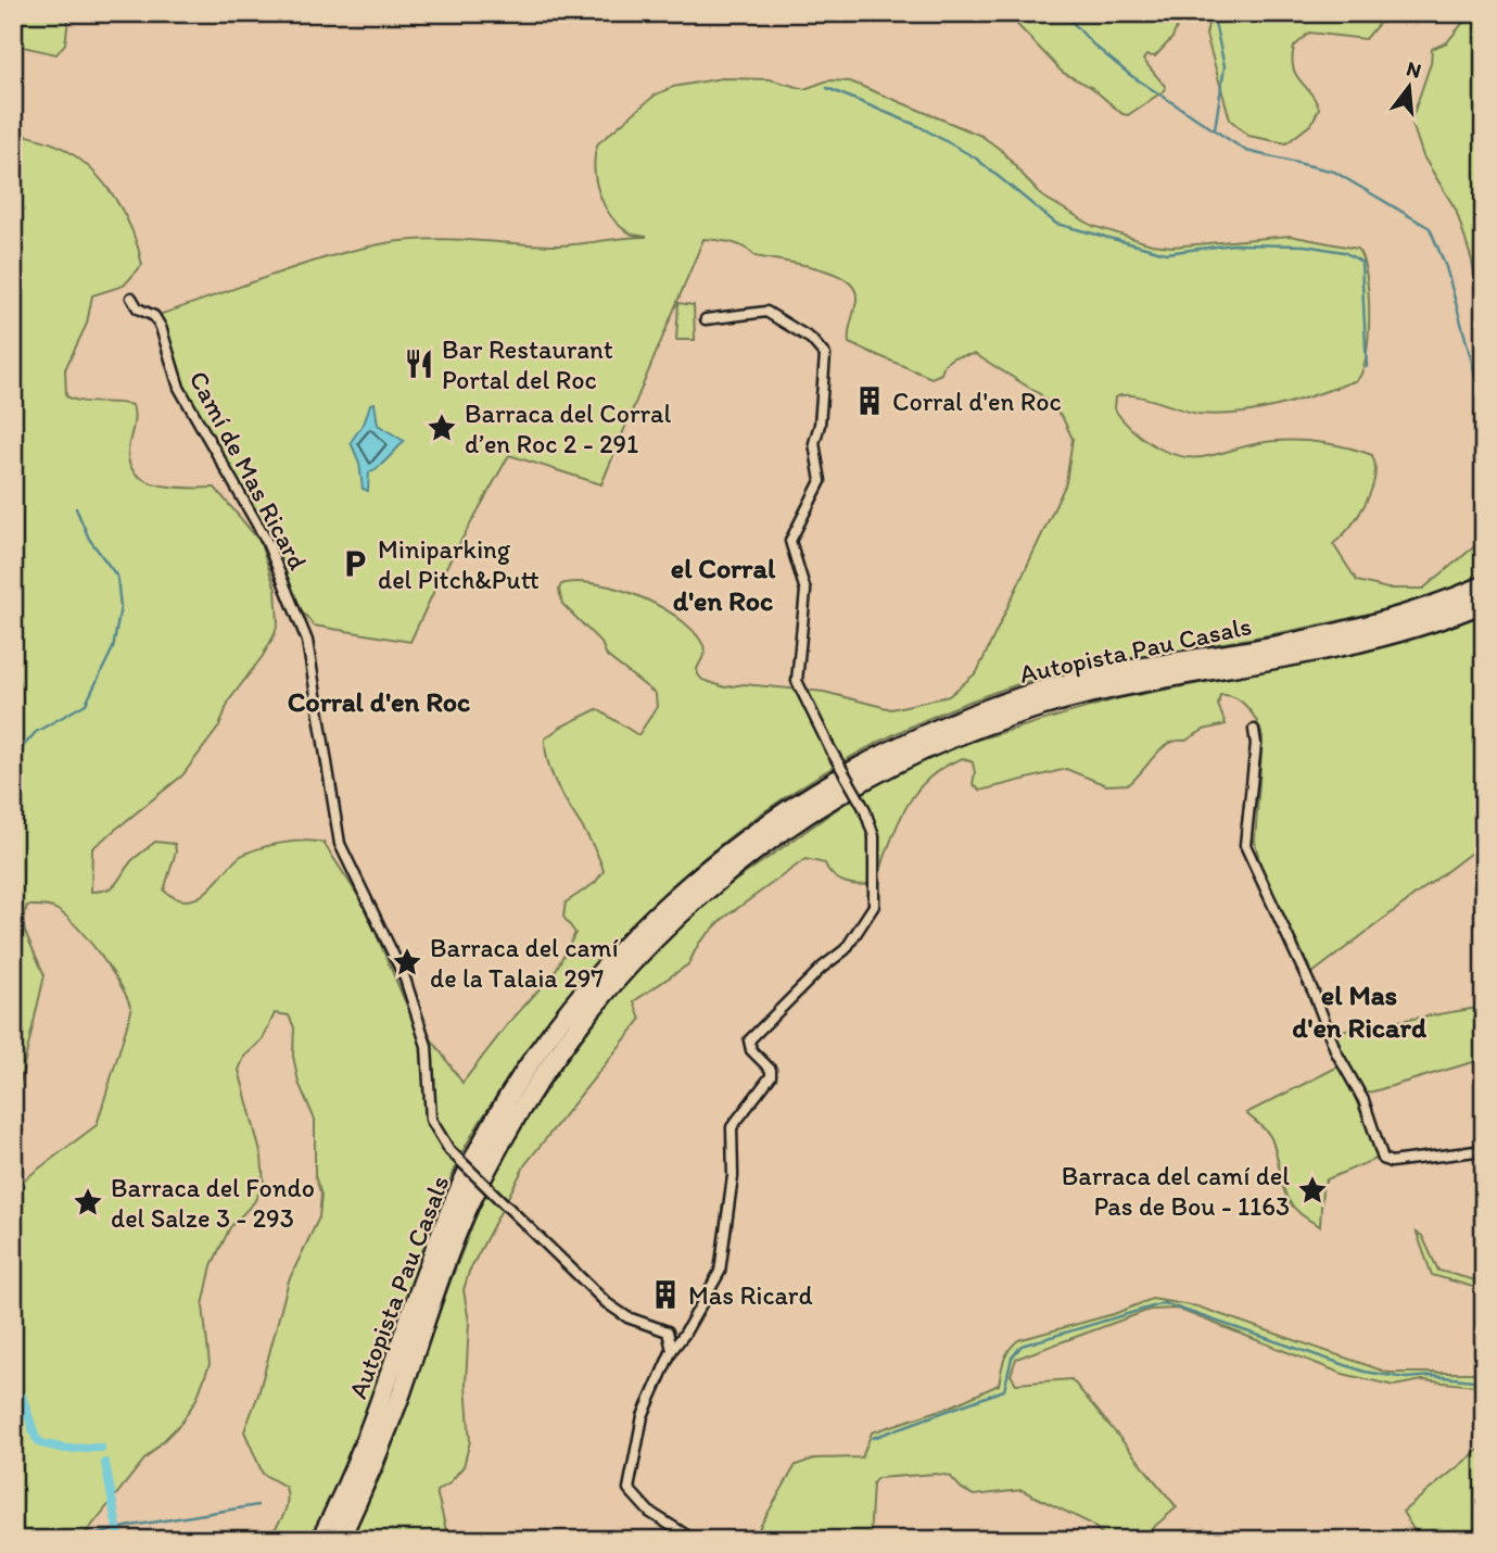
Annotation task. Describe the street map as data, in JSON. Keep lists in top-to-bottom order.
{
  "streets": {
    "highway": ["Autopista Pau Casals"],
    "street": ["Camí de Mas Ricard"]
  },
  "districts": ["el Corral d'en Roc", "Corral d'en Roc", "el Mas d'en Ricard"],
  "places": {
    "restaurant": ["Bar Restaurant Portal del Roc"],
    "building": ["Corral d'en Roc", "Mas Ricard"],
    "place": [
      "Barraca del Corral d’en Roc 2 - 291",
      "Barraca del camí de la Talaia 297",
      "Barraca del camí del Pas de Bou - 1163",
      "Barraca del Fondo del Salze 3 - 293"
    ],
    "parking": ["Miniparking del Pitch&Putt"]
  },
  "north": "top"
}
